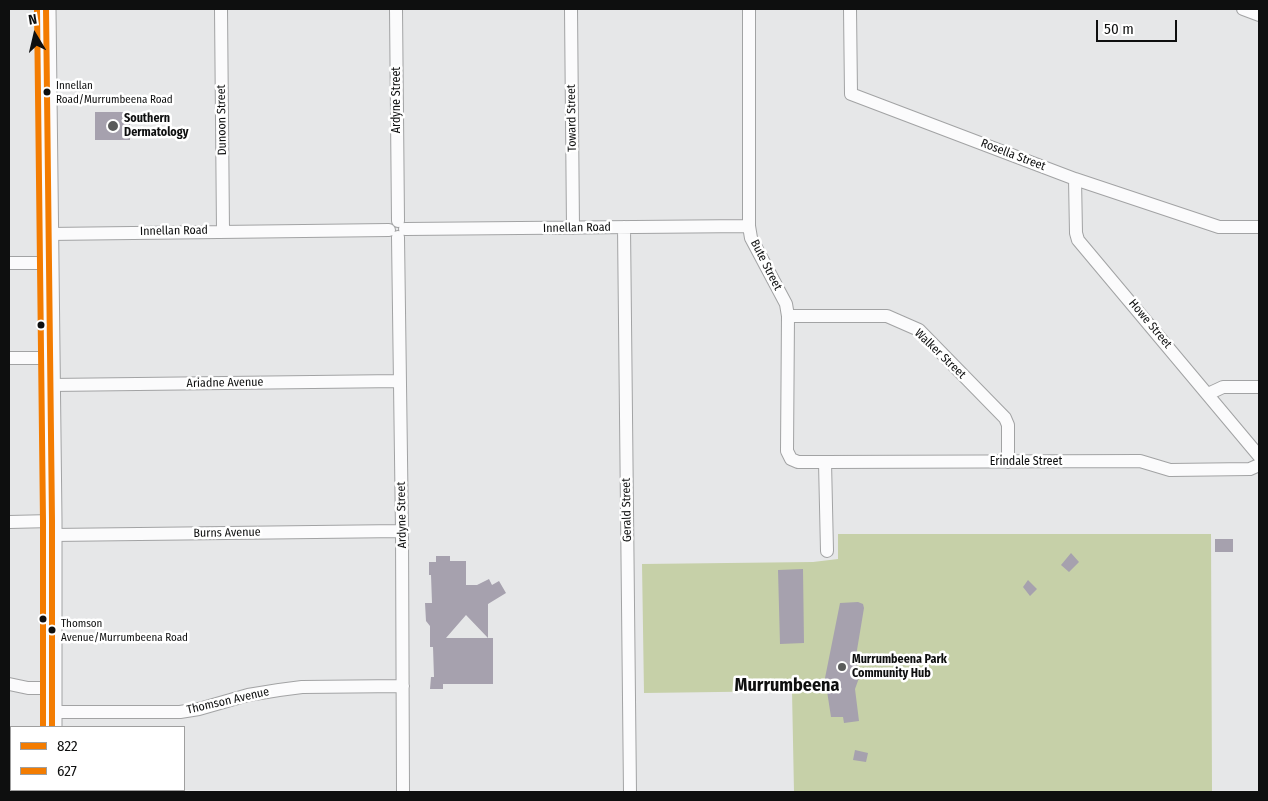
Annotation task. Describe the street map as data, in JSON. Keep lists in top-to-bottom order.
{
  "streets": {
    "street": [
      "Ardyne Street",
      "Toward Street",
      "Dunoon Street",
      "Rosella Street",
      "Innellan Road",
      "Bute Street",
      "Howe Street",
      "Walker Street",
      "Ariadne Avenue",
      "Erindale Street",
      "Gerald Street",
      "Burns Avenue",
      "Thomson Avenue"
    ]
  },
  "crossings": [
    ["Ardyne Street", "Innellan Road"],
    ["Ardyne Street", "Ariadne Avenue"],
    ["Ardyne Street", "Burns Avenue"],
    ["Ardyne Street", "Thomson Avenue"],
    ["Toward Street", "Innellan Road"],
    ["Dunoon Street", "Innellan Road"],
    ["Rosella Street", "Howe Street"],
    ["Innellan Road", "Bute Street"],
    ["Innellan Road", "Gerald Street"],
    ["Bute Street", "Walker Street"],
    ["Bute Street", "Erindale Street"],
    ["Walker Street", "Erindale Street"]
  ],
  "districts": ["Murrumbeena"],
  "places": [
    "Innellan Road/Murrumbeena Road",
    "Southern Dermatology",
    "Thomson Avenue/Murrumbeena Road",
    "Murrumbeena Park Community Hub"
  ],
  "lines": ["transit line 822", "transit line 627"],
  "legend": ["822", "627"],
  "scale_bar": "50 m",
  "north": "top"
}
